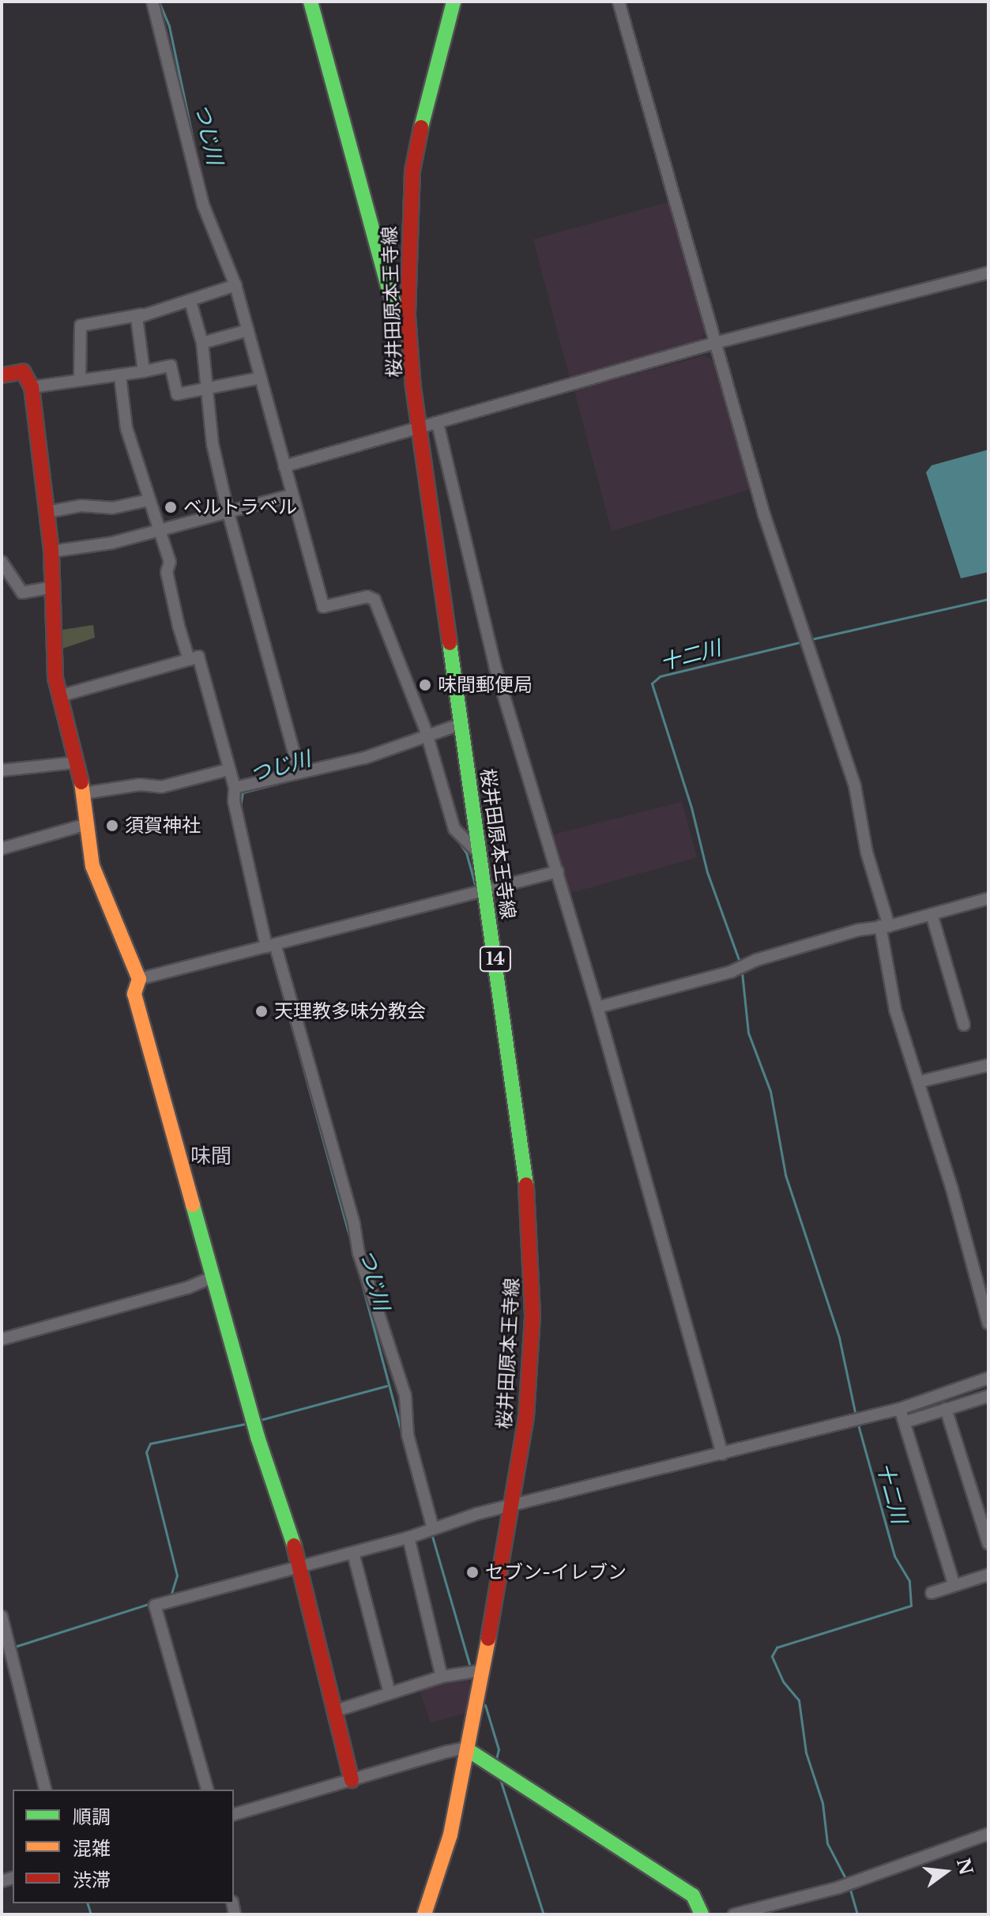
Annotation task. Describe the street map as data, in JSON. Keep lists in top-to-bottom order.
{
  "streets": {
    "street": ["桜井田原本王寺線", "14"]
  },
  "districts": ["味間"],
  "water": ["つじ川", "十二川"],
  "places": [
    "ベルトラベル",
    "味間郵便局",
    "須賀神社",
    "天理教多味分教会",
    "セブン-イレブン"
  ],
  "legend": ["順調", "混雑", "渋滞"],
  "north": "right"
}
